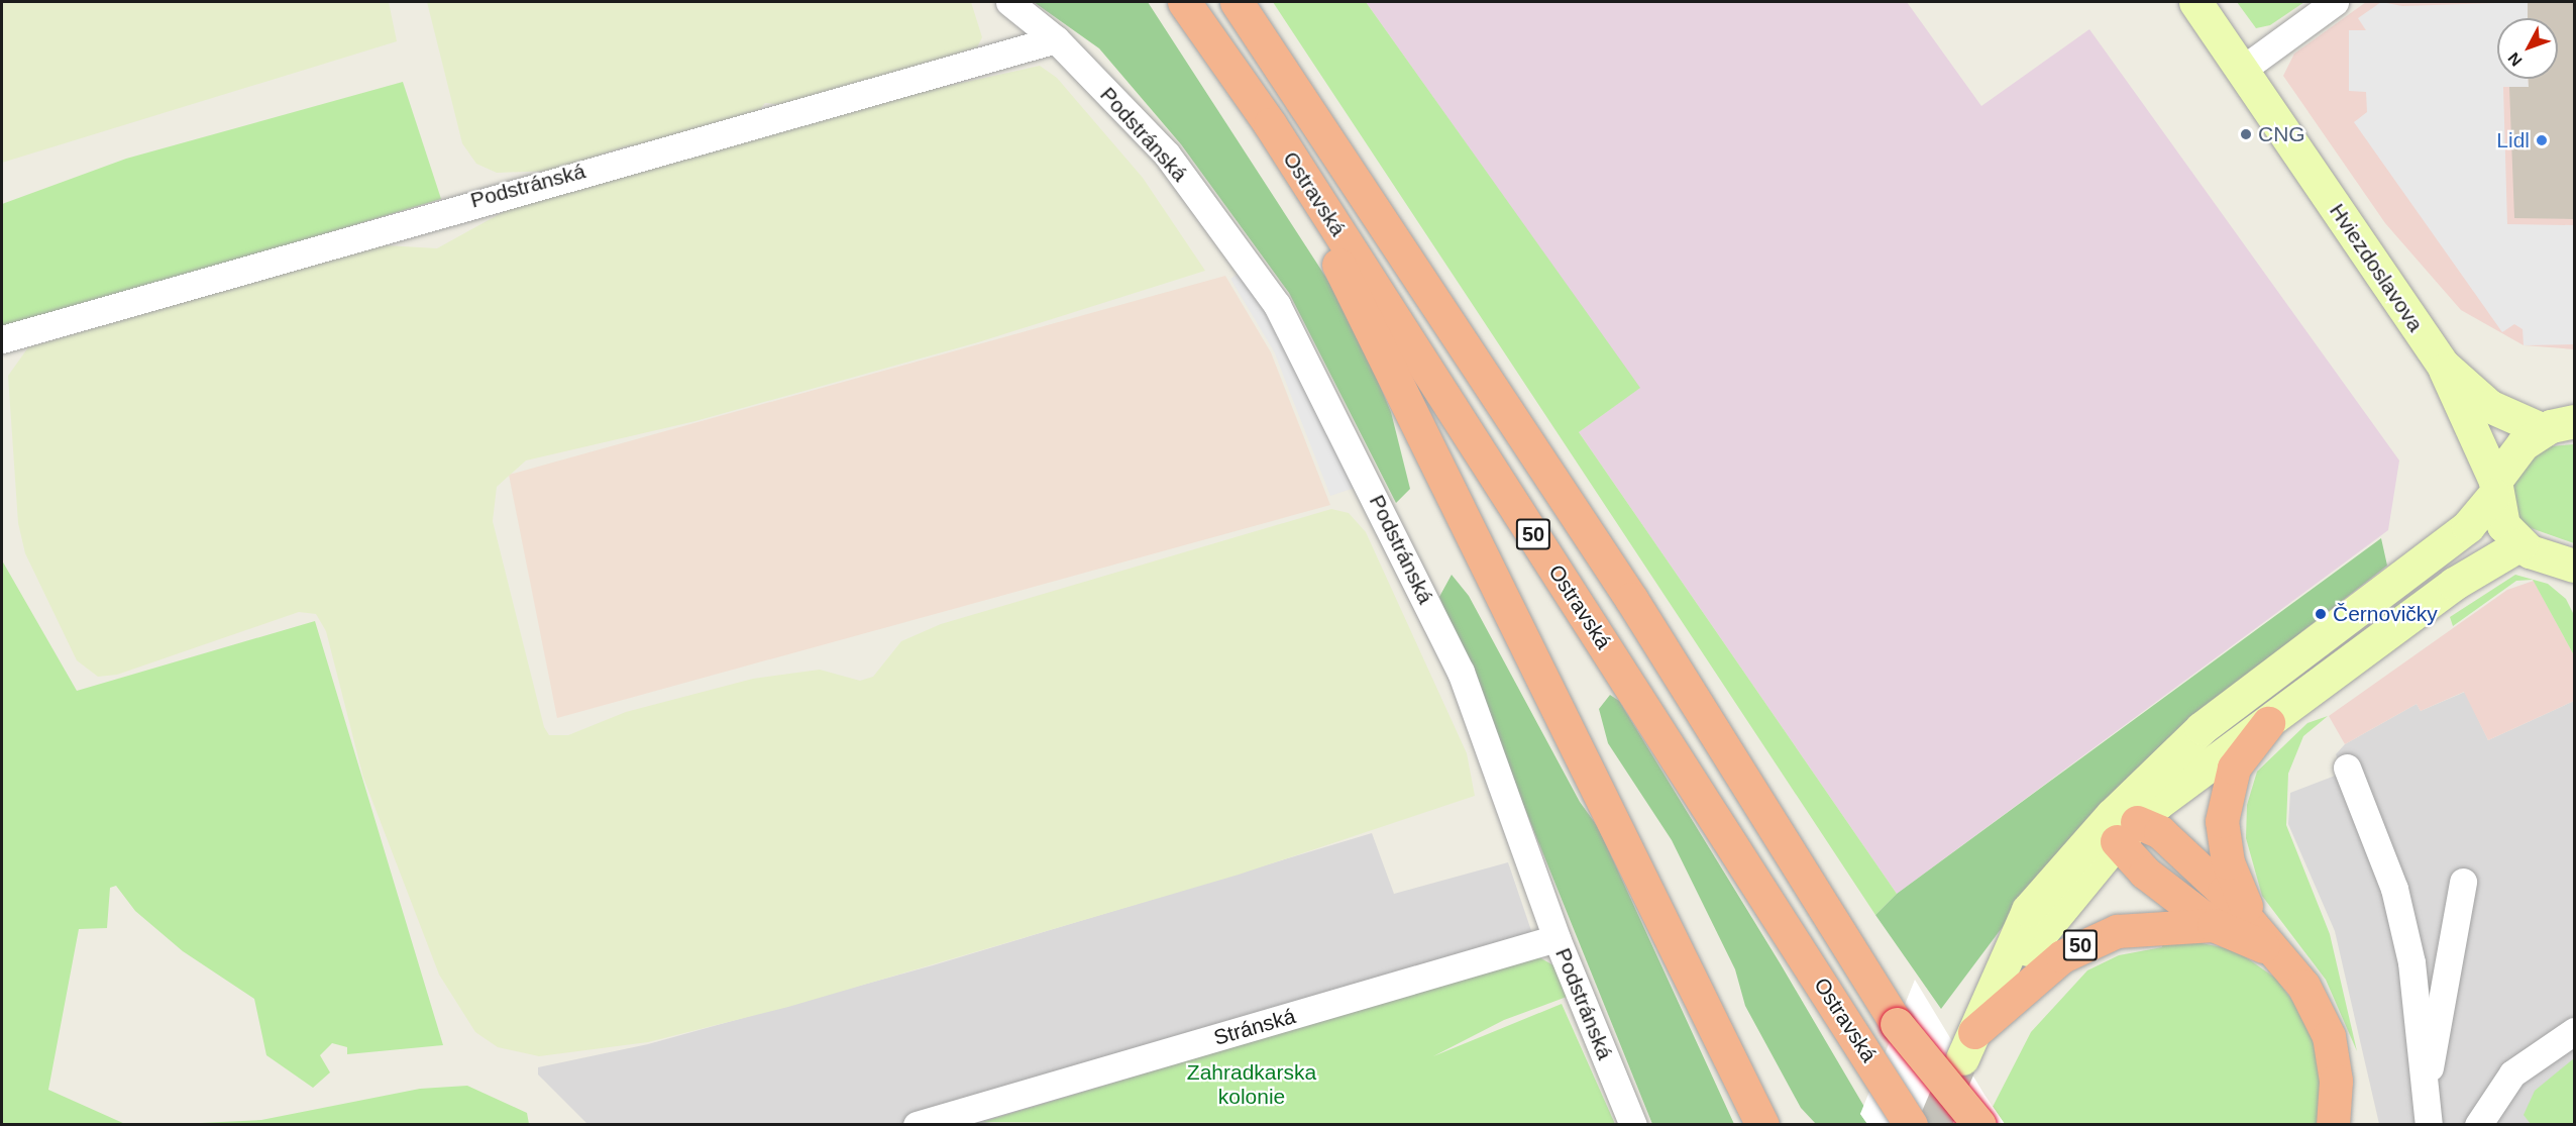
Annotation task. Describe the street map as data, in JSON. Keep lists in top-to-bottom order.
{
  "streets": {
    "highway": ["Ostravská", "50"],
    "main road": ["Hviezdoslavova"],
    "street": ["Podstránská", "Stránská"]
  },
  "crossings": [
    ["Podstránská", "Stránská"],
    ["Ostravská", "50"]
  ],
  "parks": ["Zahradkarska kolonie"],
  "places": ["CNG", "Lidl", "Černovičky"],
  "north": "bottom left"
}
